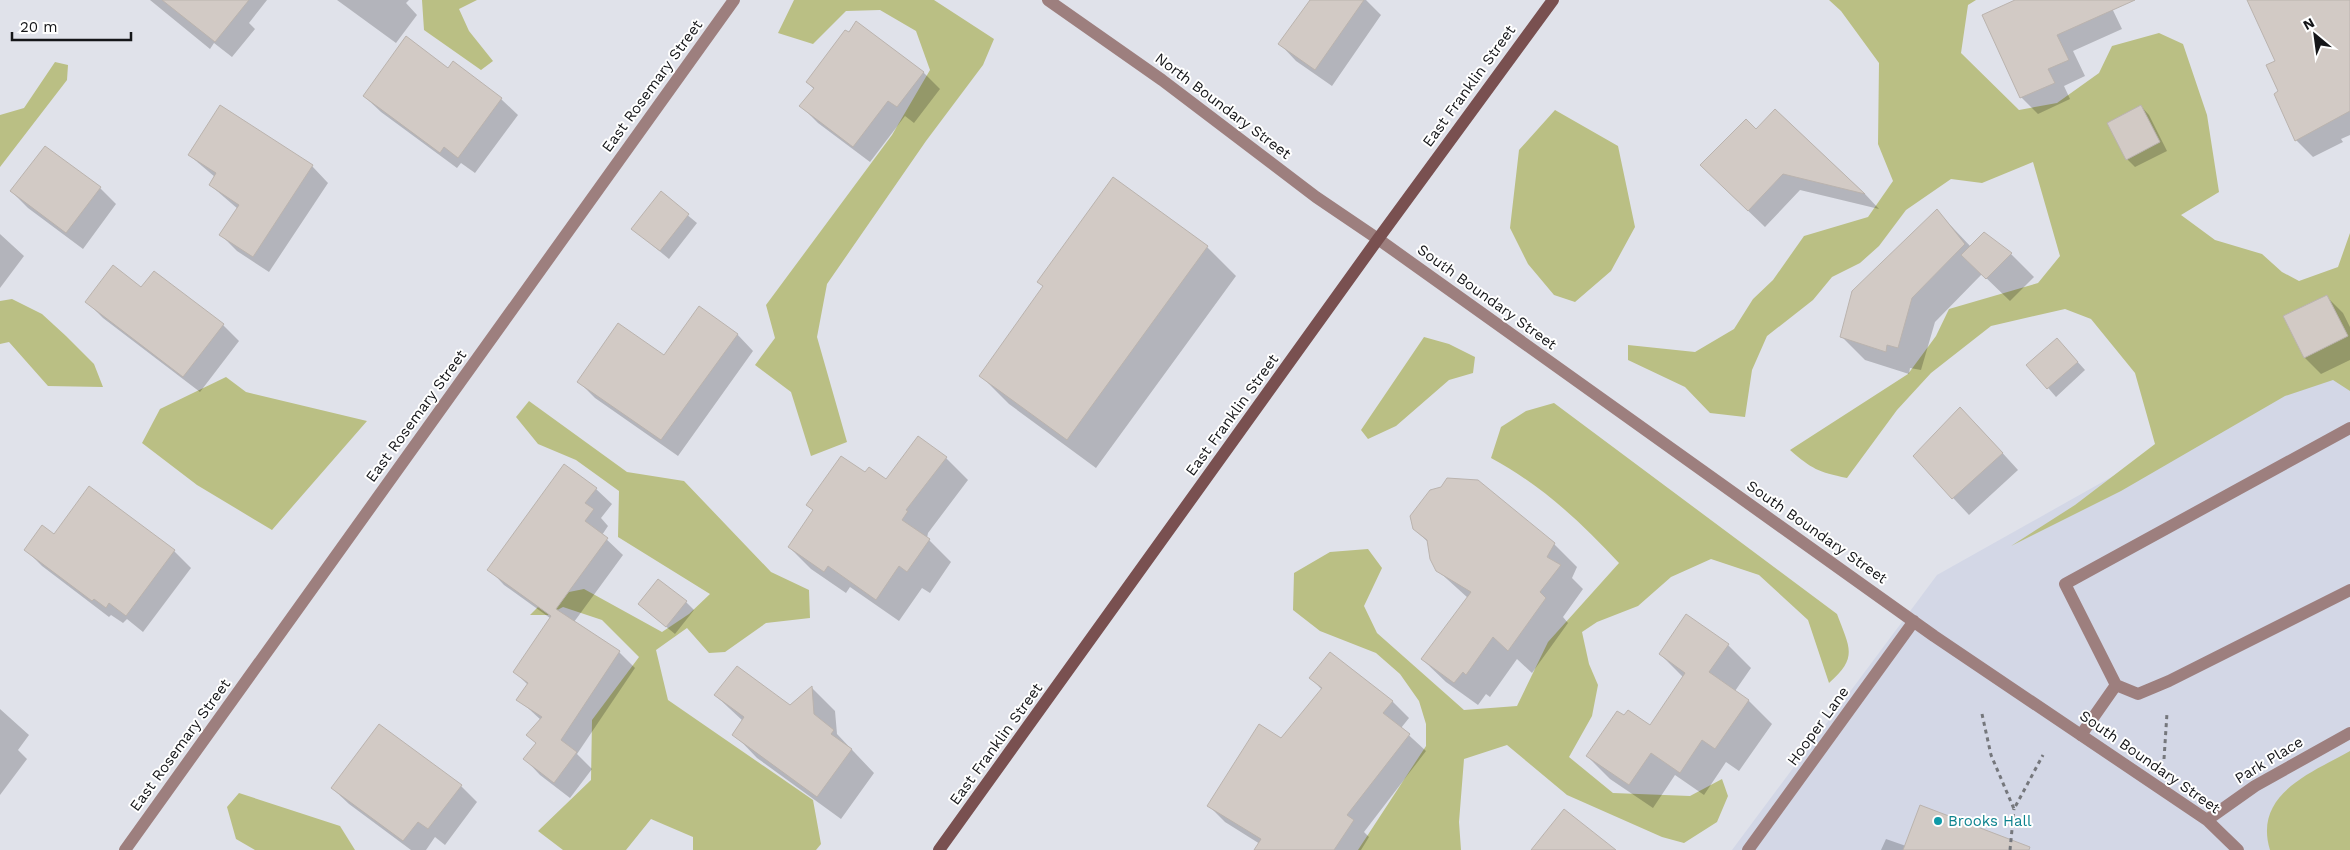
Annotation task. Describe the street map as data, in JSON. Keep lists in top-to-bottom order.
{
  "streets": {
    "main road": ["East Franklin Street"],
    "street": [
      "East Rosemary Street",
      "North Boundary Street",
      "South Boundary Street",
      "Hooper Lane",
      "Park Place"
    ]
  },
  "crossings": [
    ["East Franklin Street", "North Boundary Street"],
    ["East Franklin Street", "South Boundary Street"],
    ["North Boundary Street", "South Boundary Street"],
    ["South Boundary Street", "Hooper Lane"],
    ["South Boundary Street", "Park Place"]
  ],
  "places": ["Brooks Hall"],
  "scale_bar": "20 m",
  "north": "top left"
}
